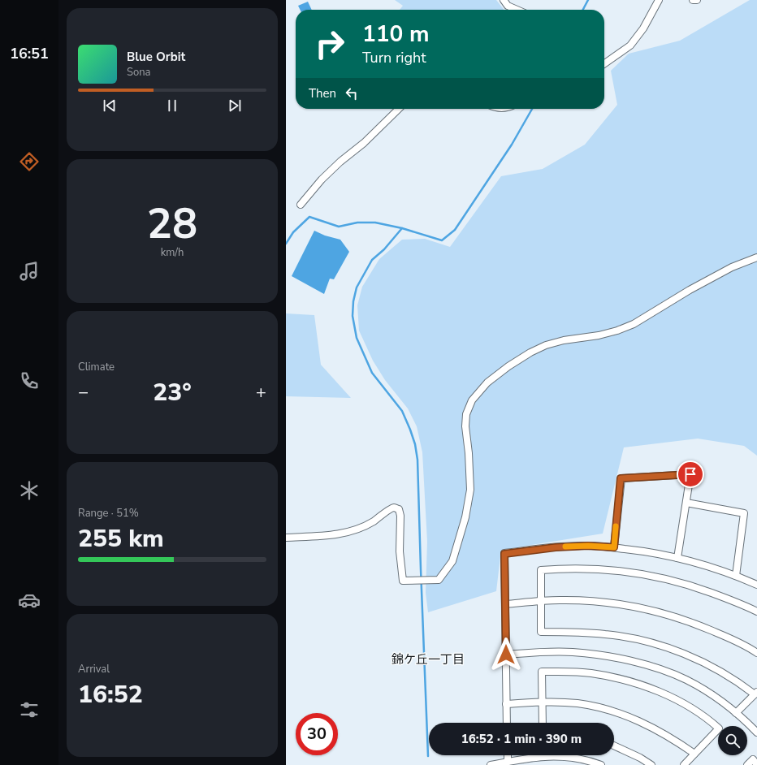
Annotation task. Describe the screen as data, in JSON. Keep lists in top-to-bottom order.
{
  "districts": ["錦ケ丘一丁目"],
  "page": {
    "tabs": "16:51",
    "turn": ["110 m", "Turn right"],
    "song": ["Blue Orbit", "Sona"],
    "then": "Then",
    "tile": [
      ["28", "km/h"],
      "Climate",
      ["Range · 51%", "255 km"],
      ["Arrival", "16:52"]
    ],
    "heat": ["−", "23°", "+"],
    "limit": "30",
    "trip": "16:52 · 1 min · 390 m"
  }
}
